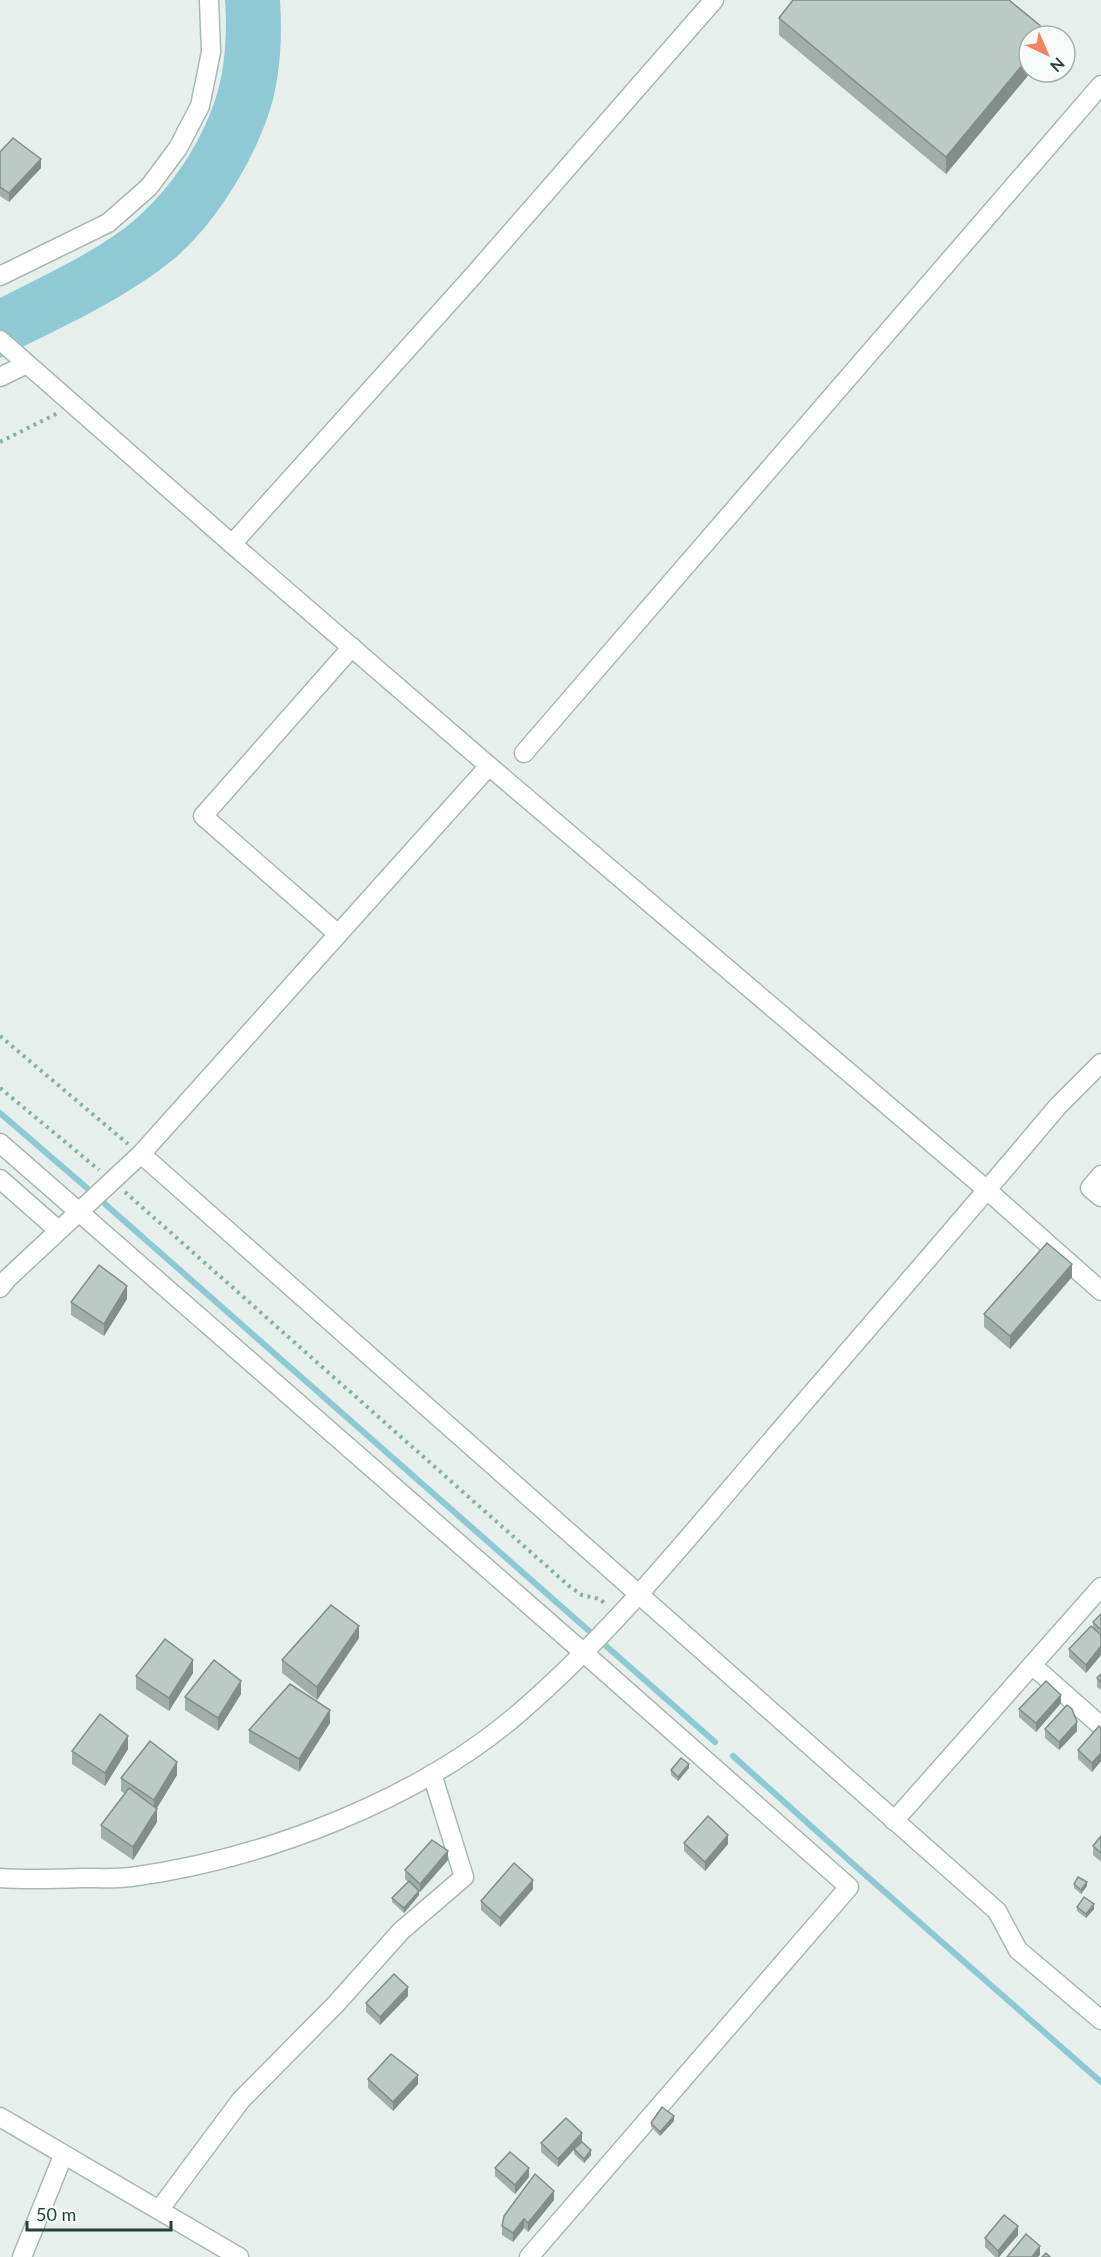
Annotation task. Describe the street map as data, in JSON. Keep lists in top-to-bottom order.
{
  "scale_bar": "50 m",
  "north": "bottom right"
}
